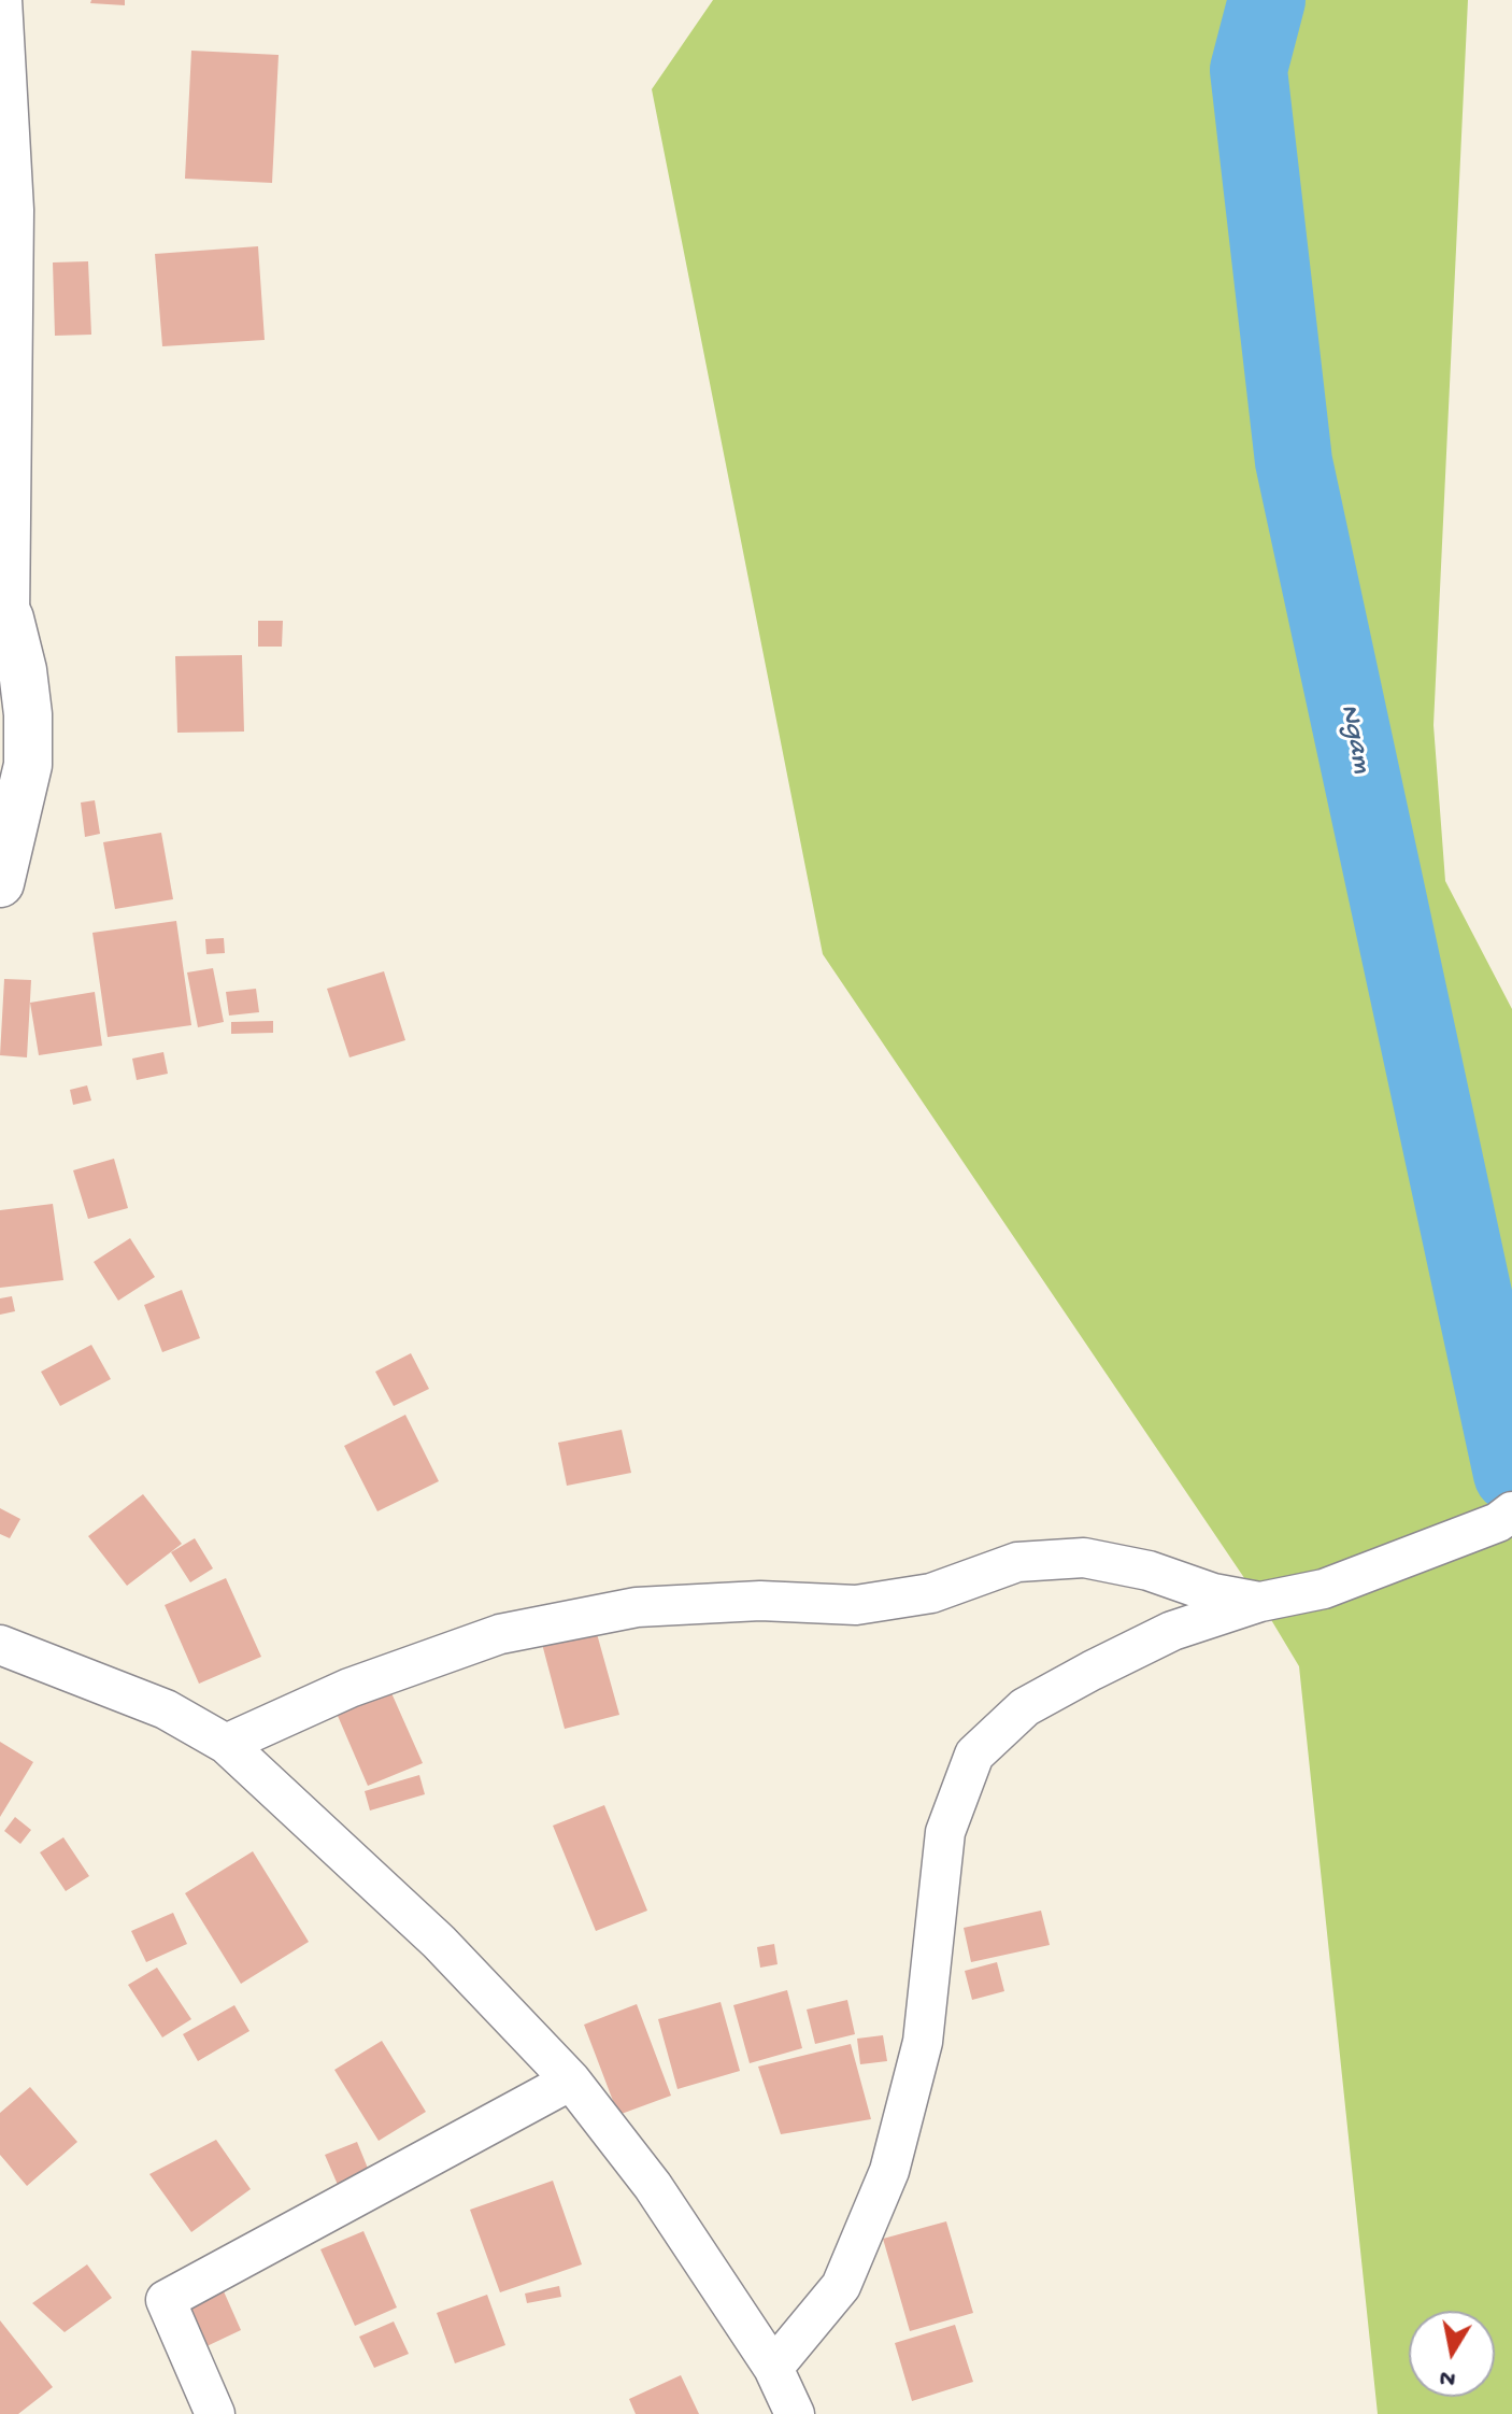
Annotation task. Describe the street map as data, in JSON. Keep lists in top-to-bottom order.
{
  "water": ["Ngam"],
  "north": "bottom"
}
